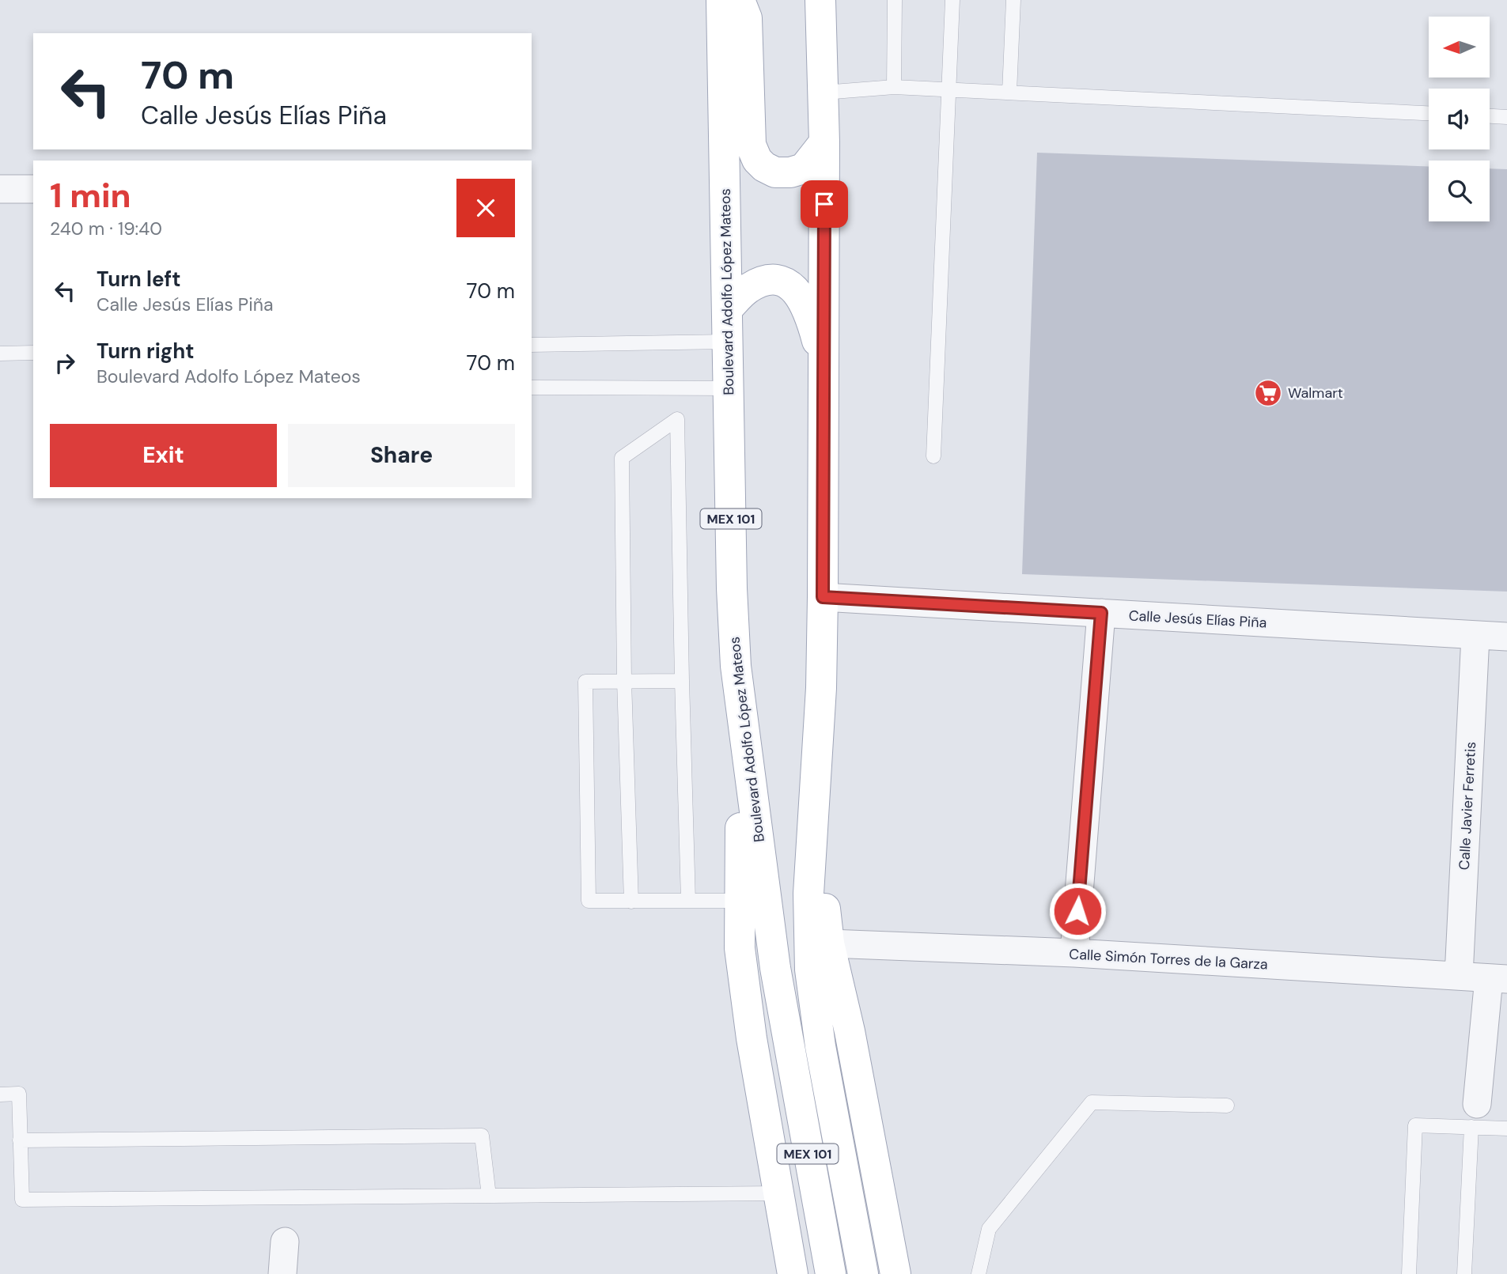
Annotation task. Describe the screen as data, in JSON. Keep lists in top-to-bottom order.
{
  "streets": {
    "main road": ["Boulevard Adolfo López Mateos", "MEX 101"],
    "street": ["Calle Jesús Elías Piña", "Calle Javier Ferretis", "Calle Simón Torres de la Garza"]
  },
  "crossings": [
    ["MEX 101", "Calle Jesús Elías Piña"],
    ["Calle Jesús Elías Piña", "Calle Javier Ferretis"],
    ["Calle Javier Ferretis", "Calle Simón Torres de la Garza"]
  ],
  "places": {
    "supermarket": ["Walmart"]
  },
  "north": "left",
  "page": {
    "turn": ["70 m", "Calle Jesús Elías Piña"],
    "heading": ["1 min", "240 m · 19:40"],
    "list": [
      {
        "name": "Turn left",
        "note": "Calle Jesús Elías Piña",
        "value": "70 m"
      },
      {
        "name": "Turn right",
        "note": "Boulevard Adolfo López Mateos",
        "value": "70 m"
      }
    ],
    "buttons": ["Exit", "Share"]
  }
}
